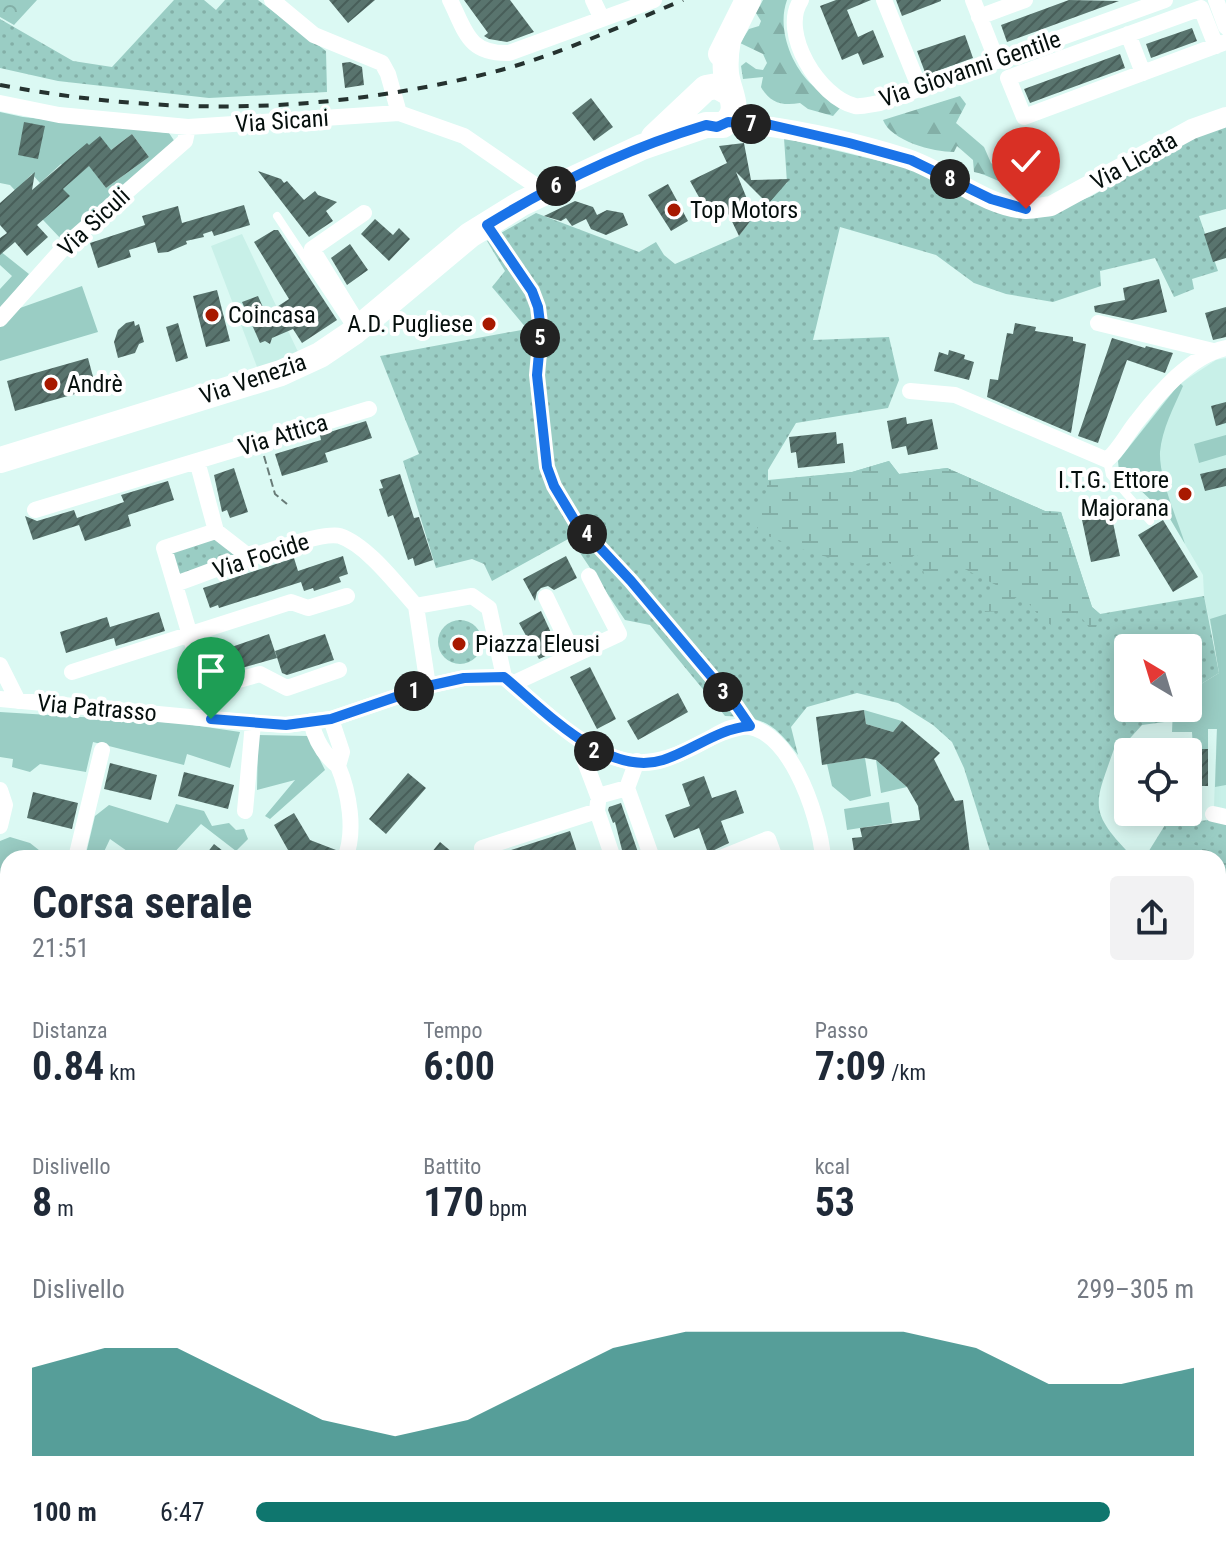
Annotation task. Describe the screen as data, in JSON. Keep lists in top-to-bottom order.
{
  "streets": {
    "main road": ["Via Venezia"],
    "street": [
      "Via Giovanni Gentile",
      "Via Sicani",
      "Via Licata",
      "Via Siculi",
      "Via Attica",
      "Via Focide",
      "Via Patrasso"
    ]
  },
  "crossings": [
    ["Via Sicani", "Via Siculi"],
    ["Via Sicani", "Via Venezia"]
  ],
  "places": [
    "Top Motors",
    "Coincasa",
    "A.D. Pugliese",
    "Andrè",
    "I.T.G. Ettore Majorana",
    "Piazza Eleusi"
  ],
  "north": "top left",
  "page": {
    "pins": [
      "7",
      "8",
      "6",
      "5",
      "4",
      "1",
      "3",
      "2"
    ],
    "heading": ["Corsa serale", "21:51"],
    "stats": [
      ["Distanza", "0.84 km"],
      ["Tempo", "6:00"],
      ["Passo", "7:09 /km"],
      ["Dislivello", "8 m"],
      ["Battito", "170 bpm"],
      ["kcal", "53"]
    ],
    "chart": ["Dislivello", "299–305 m"],
    "list": [
      {
        "name": "100 m",
        "note": "6:47"
      }
    ]
  }
}
